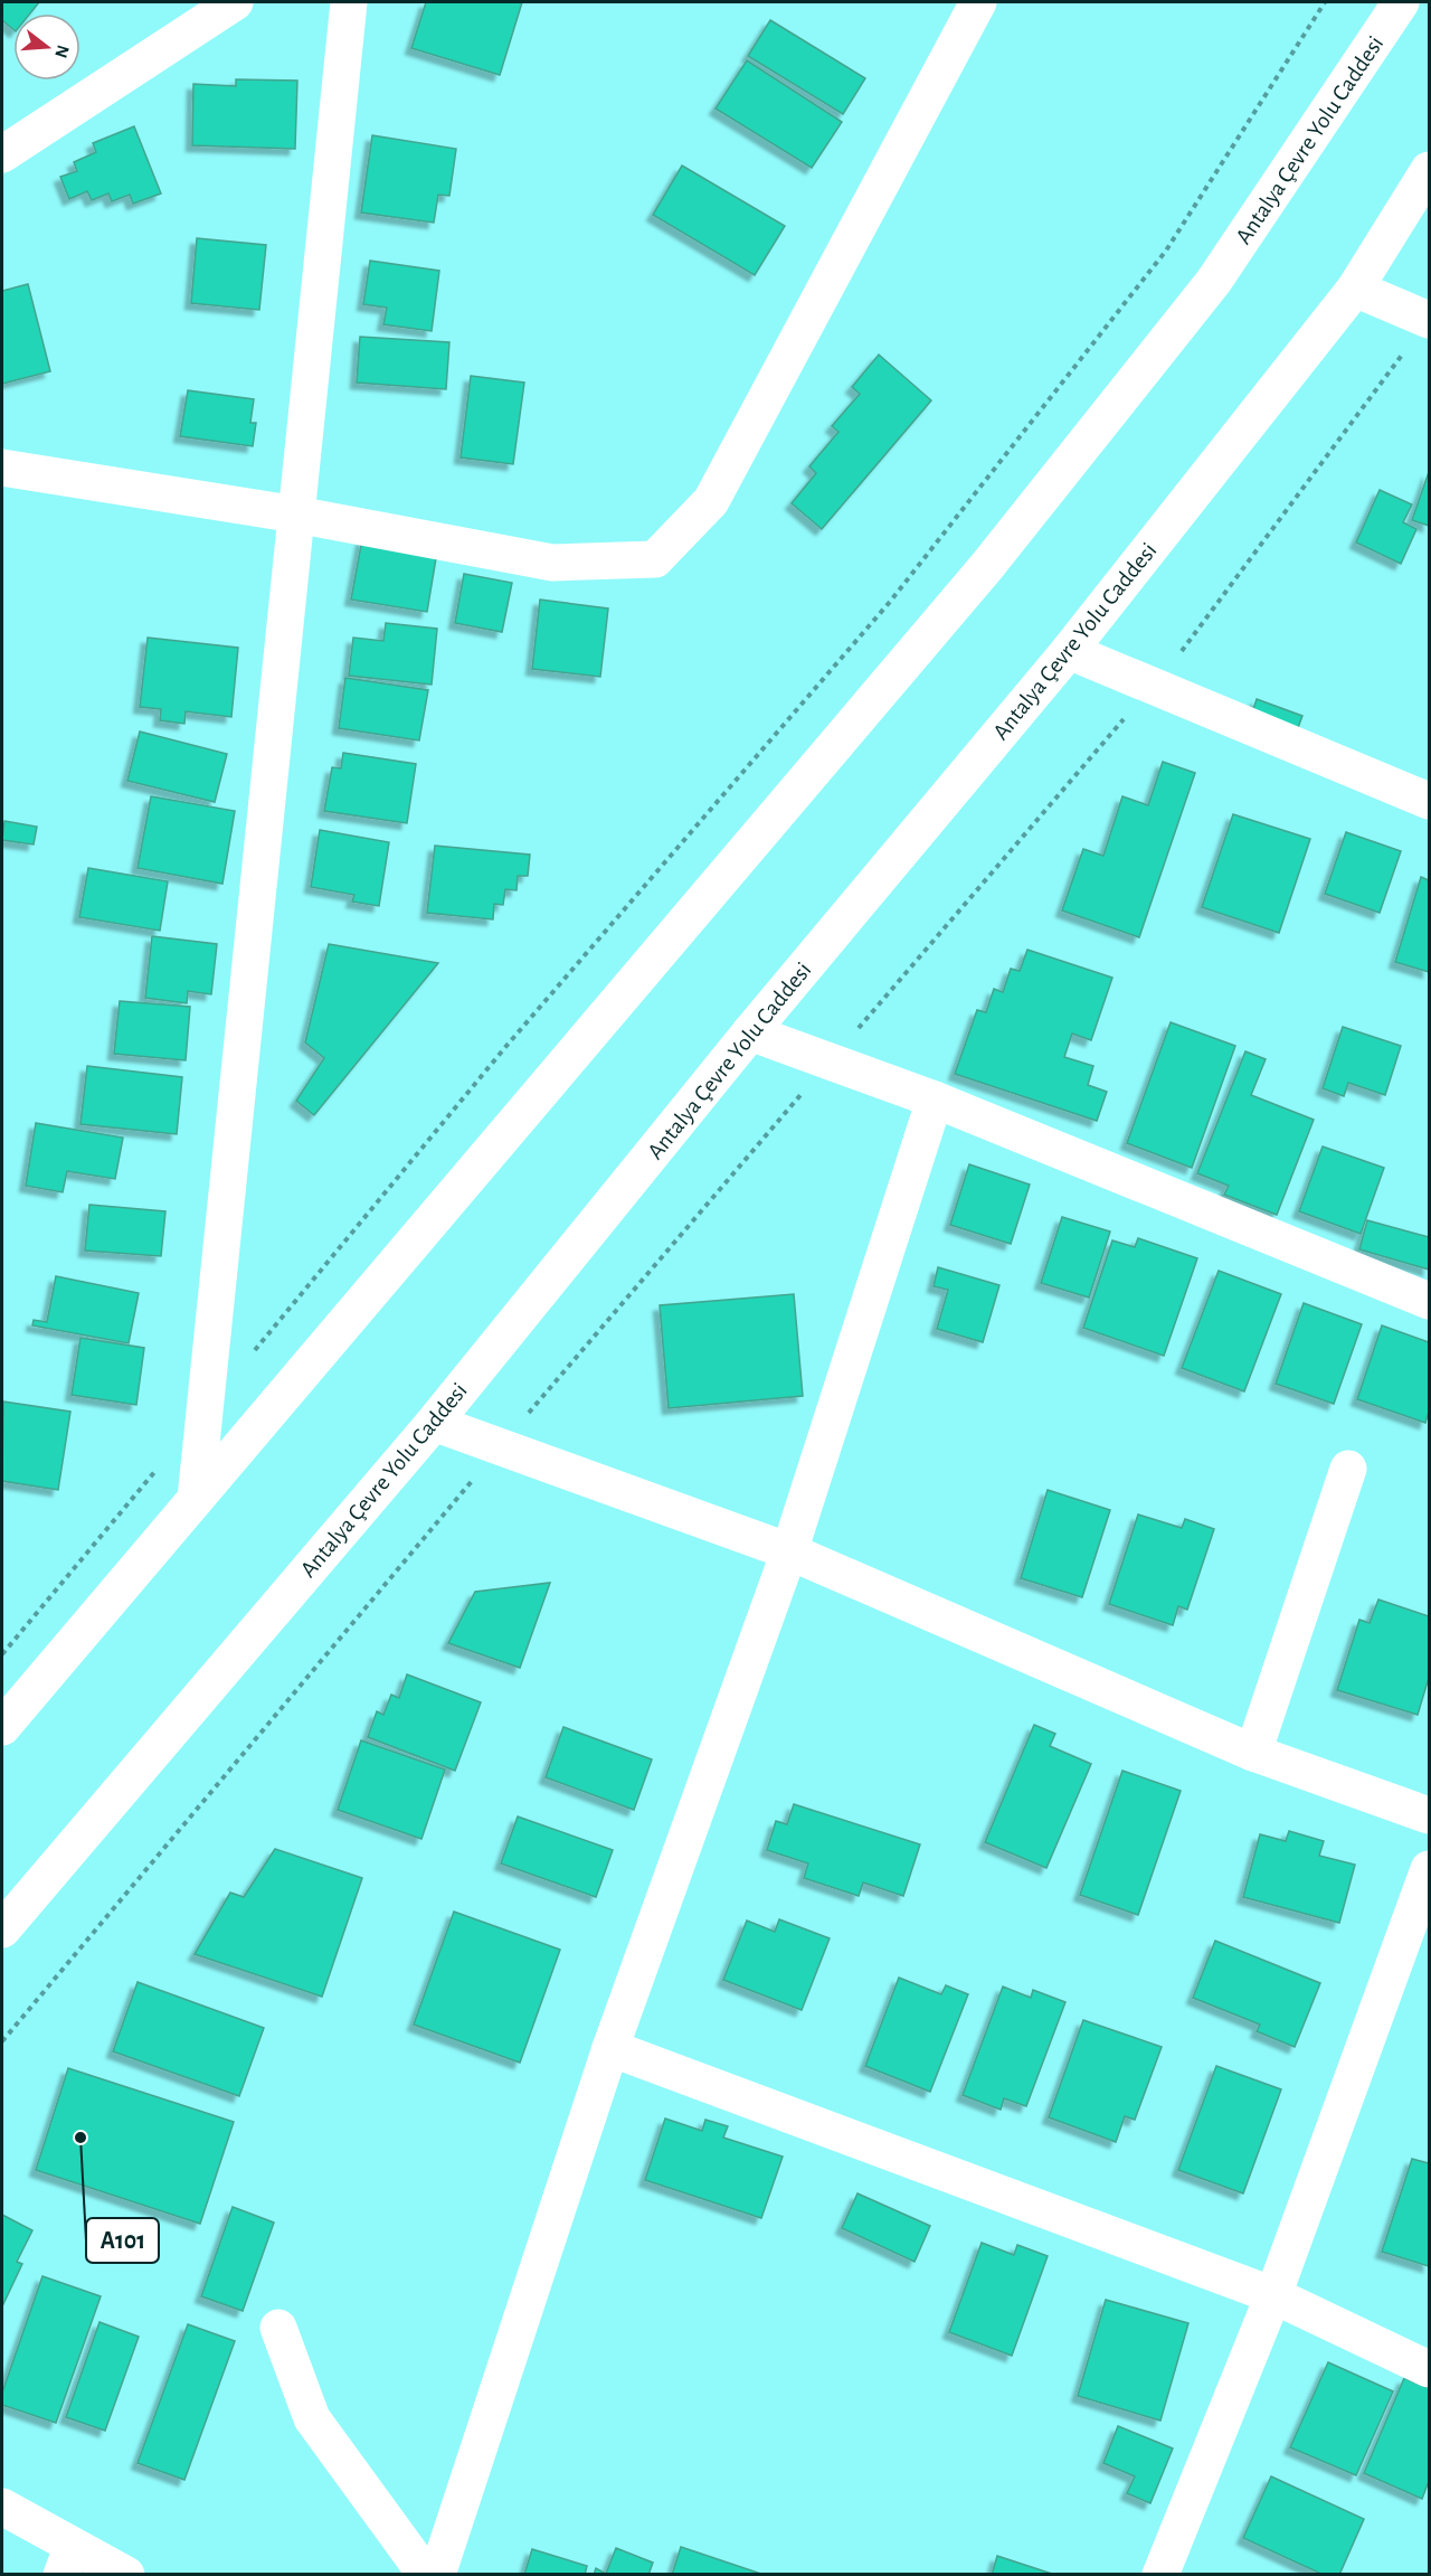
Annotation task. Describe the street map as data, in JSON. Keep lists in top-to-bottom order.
{
  "streets": {
    "main road": ["Antalya Çevre Yolu Caddesi"]
  },
  "places": ["A101"],
  "north": "right"
}
